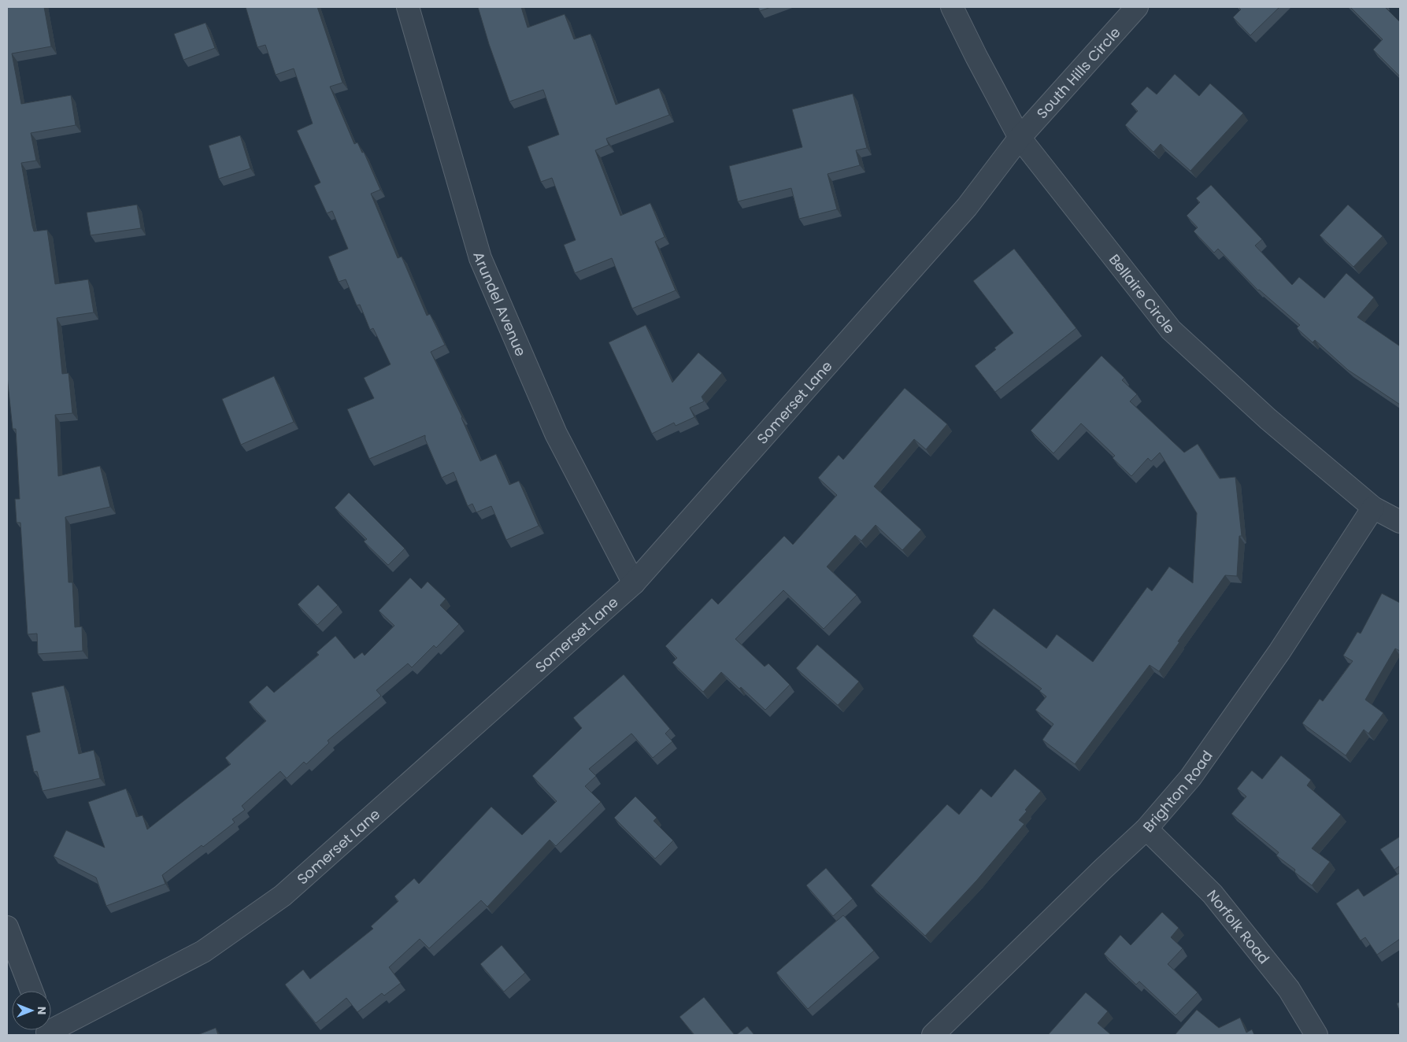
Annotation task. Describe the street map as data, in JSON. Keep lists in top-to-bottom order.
{
  "streets": {
    "street": [
      "South Hills Circle",
      "Bellaire Circle",
      "Arundel Avenue",
      "Somerset Lane",
      "Brighton Road",
      "Norfolk Road"
    ]
  },
  "crossings": [
    ["South Hills Circle", "Bellaire Circle"],
    ["South Hills Circle", "Somerset Lane"],
    ["Bellaire Circle", "Somerset Lane"],
    ["Bellaire Circle", "Brighton Road"],
    ["Arundel Avenue", "Somerset Lane"],
    ["Brighton Road", "Norfolk Road"]
  ],
  "north": "right"
}
